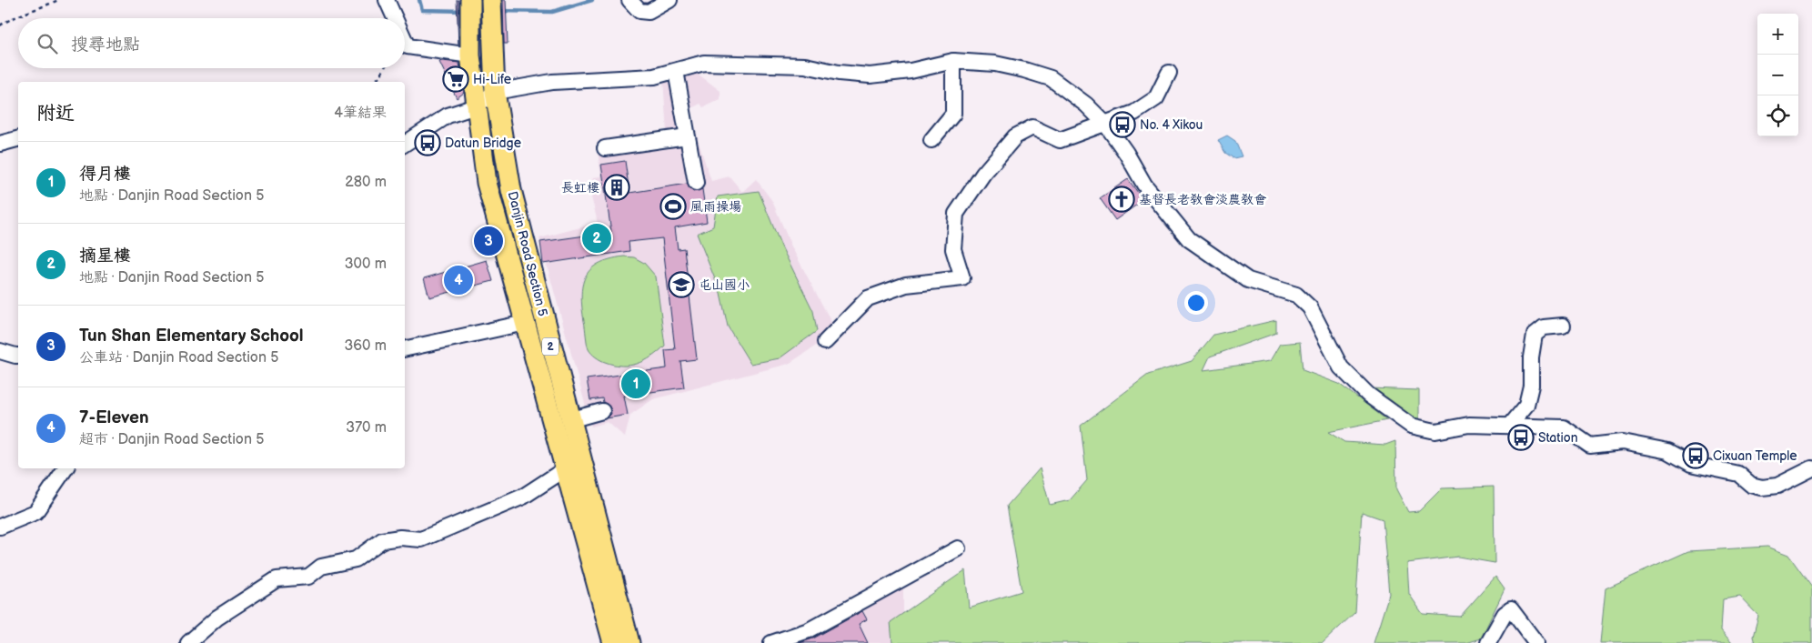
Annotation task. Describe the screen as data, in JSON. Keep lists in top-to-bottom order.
{
  "streets": {
    "main road": ["Danjin Road Section 5", "2"]
  },
  "crossings": [
    ["Danjin Road Section 5", "2"]
  ],
  "places": {
    "supermarket": ["Hi-Life"],
    "bus stop": [
      "No. 4 Xikou",
      "Datun Bridge",
      "Station",
      "Cixuan Temple"
    ],
    "building": ["長虹樓"],
    "church": ["基督長老教會淡農教會"],
    "sports": ["風雨操場"],
    "school or university": ["屯山國小"]
  },
  "page": {
    "map_buttons": ["+", "−"],
    "search": "搜尋地點",
    "heading": ["附近", "4筆結果"],
    "list": [
      {
        "mark": "1",
        "name": "得月樓",
        "note": "地點 · Danjin Road Section 5",
        "value": "280 m"
      },
      {
        "mark": "2",
        "name": "摘星樓",
        "note": "地點 · Danjin Road Section 5",
        "value": "300 m"
      },
      {
        "mark": "3",
        "name": "Tun Shan Elementary School",
        "note": "公車站 · Danjin Road Section 5",
        "value": "360 m"
      },
      {
        "mark": "4",
        "name": "7-Eleven",
        "note": "超市 · Danjin Road Section 5",
        "value": "370 m"
      }
    ],
    "pins": [
      "2",
      "3",
      "4",
      "1"
    ]
  }
}
